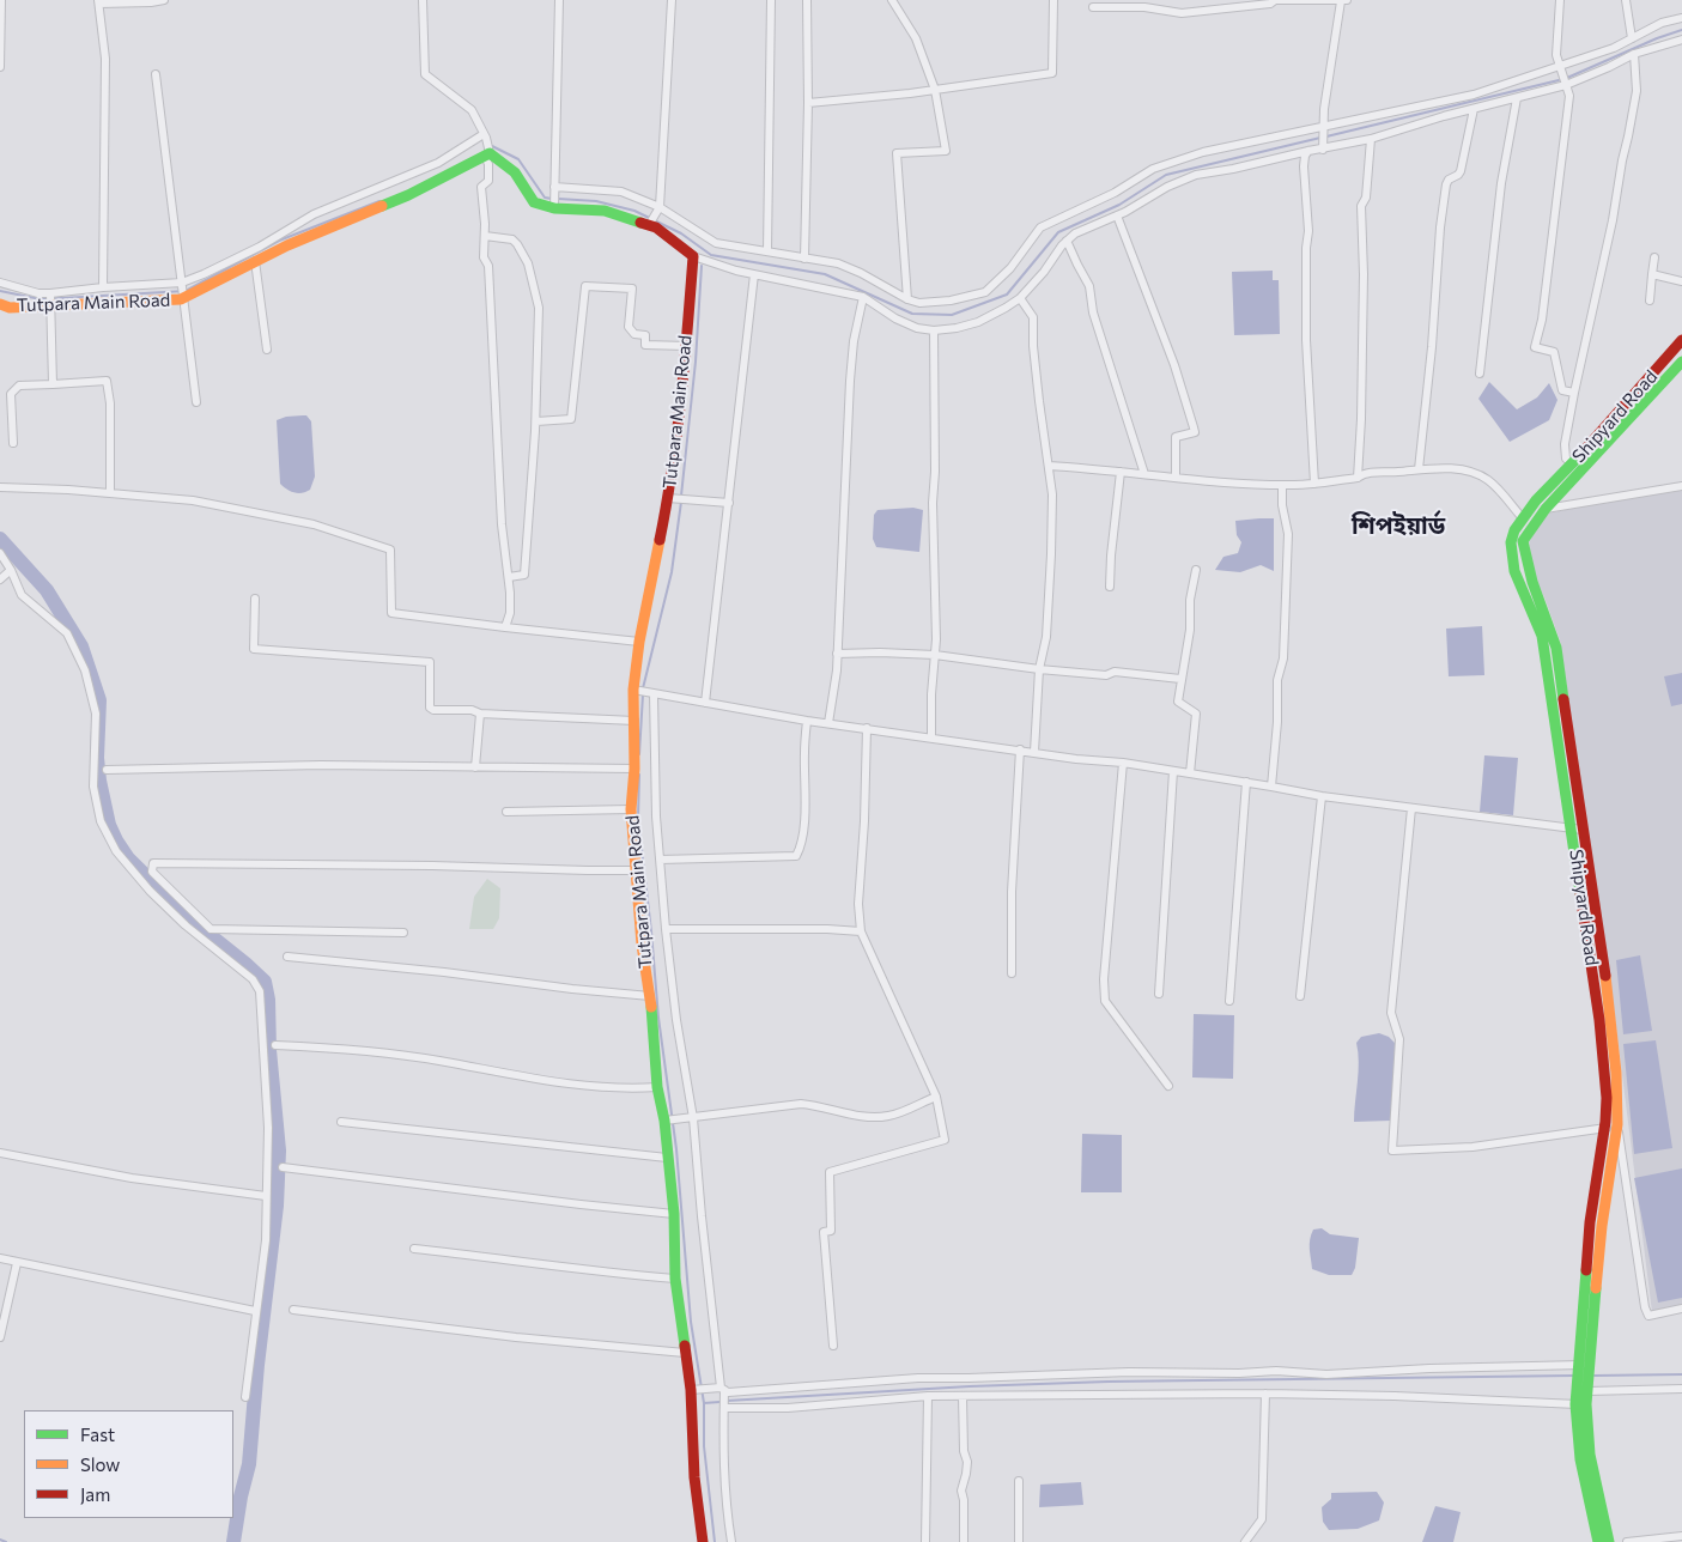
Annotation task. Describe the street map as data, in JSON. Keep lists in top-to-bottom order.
{
  "streets": {
    "main road": ["Tutpara Main Road", "Shipyard Road"]
  },
  "districts": ["শিপইয়ার্ড"],
  "legend": ["Fast", "Slow", "Jam"]
}
